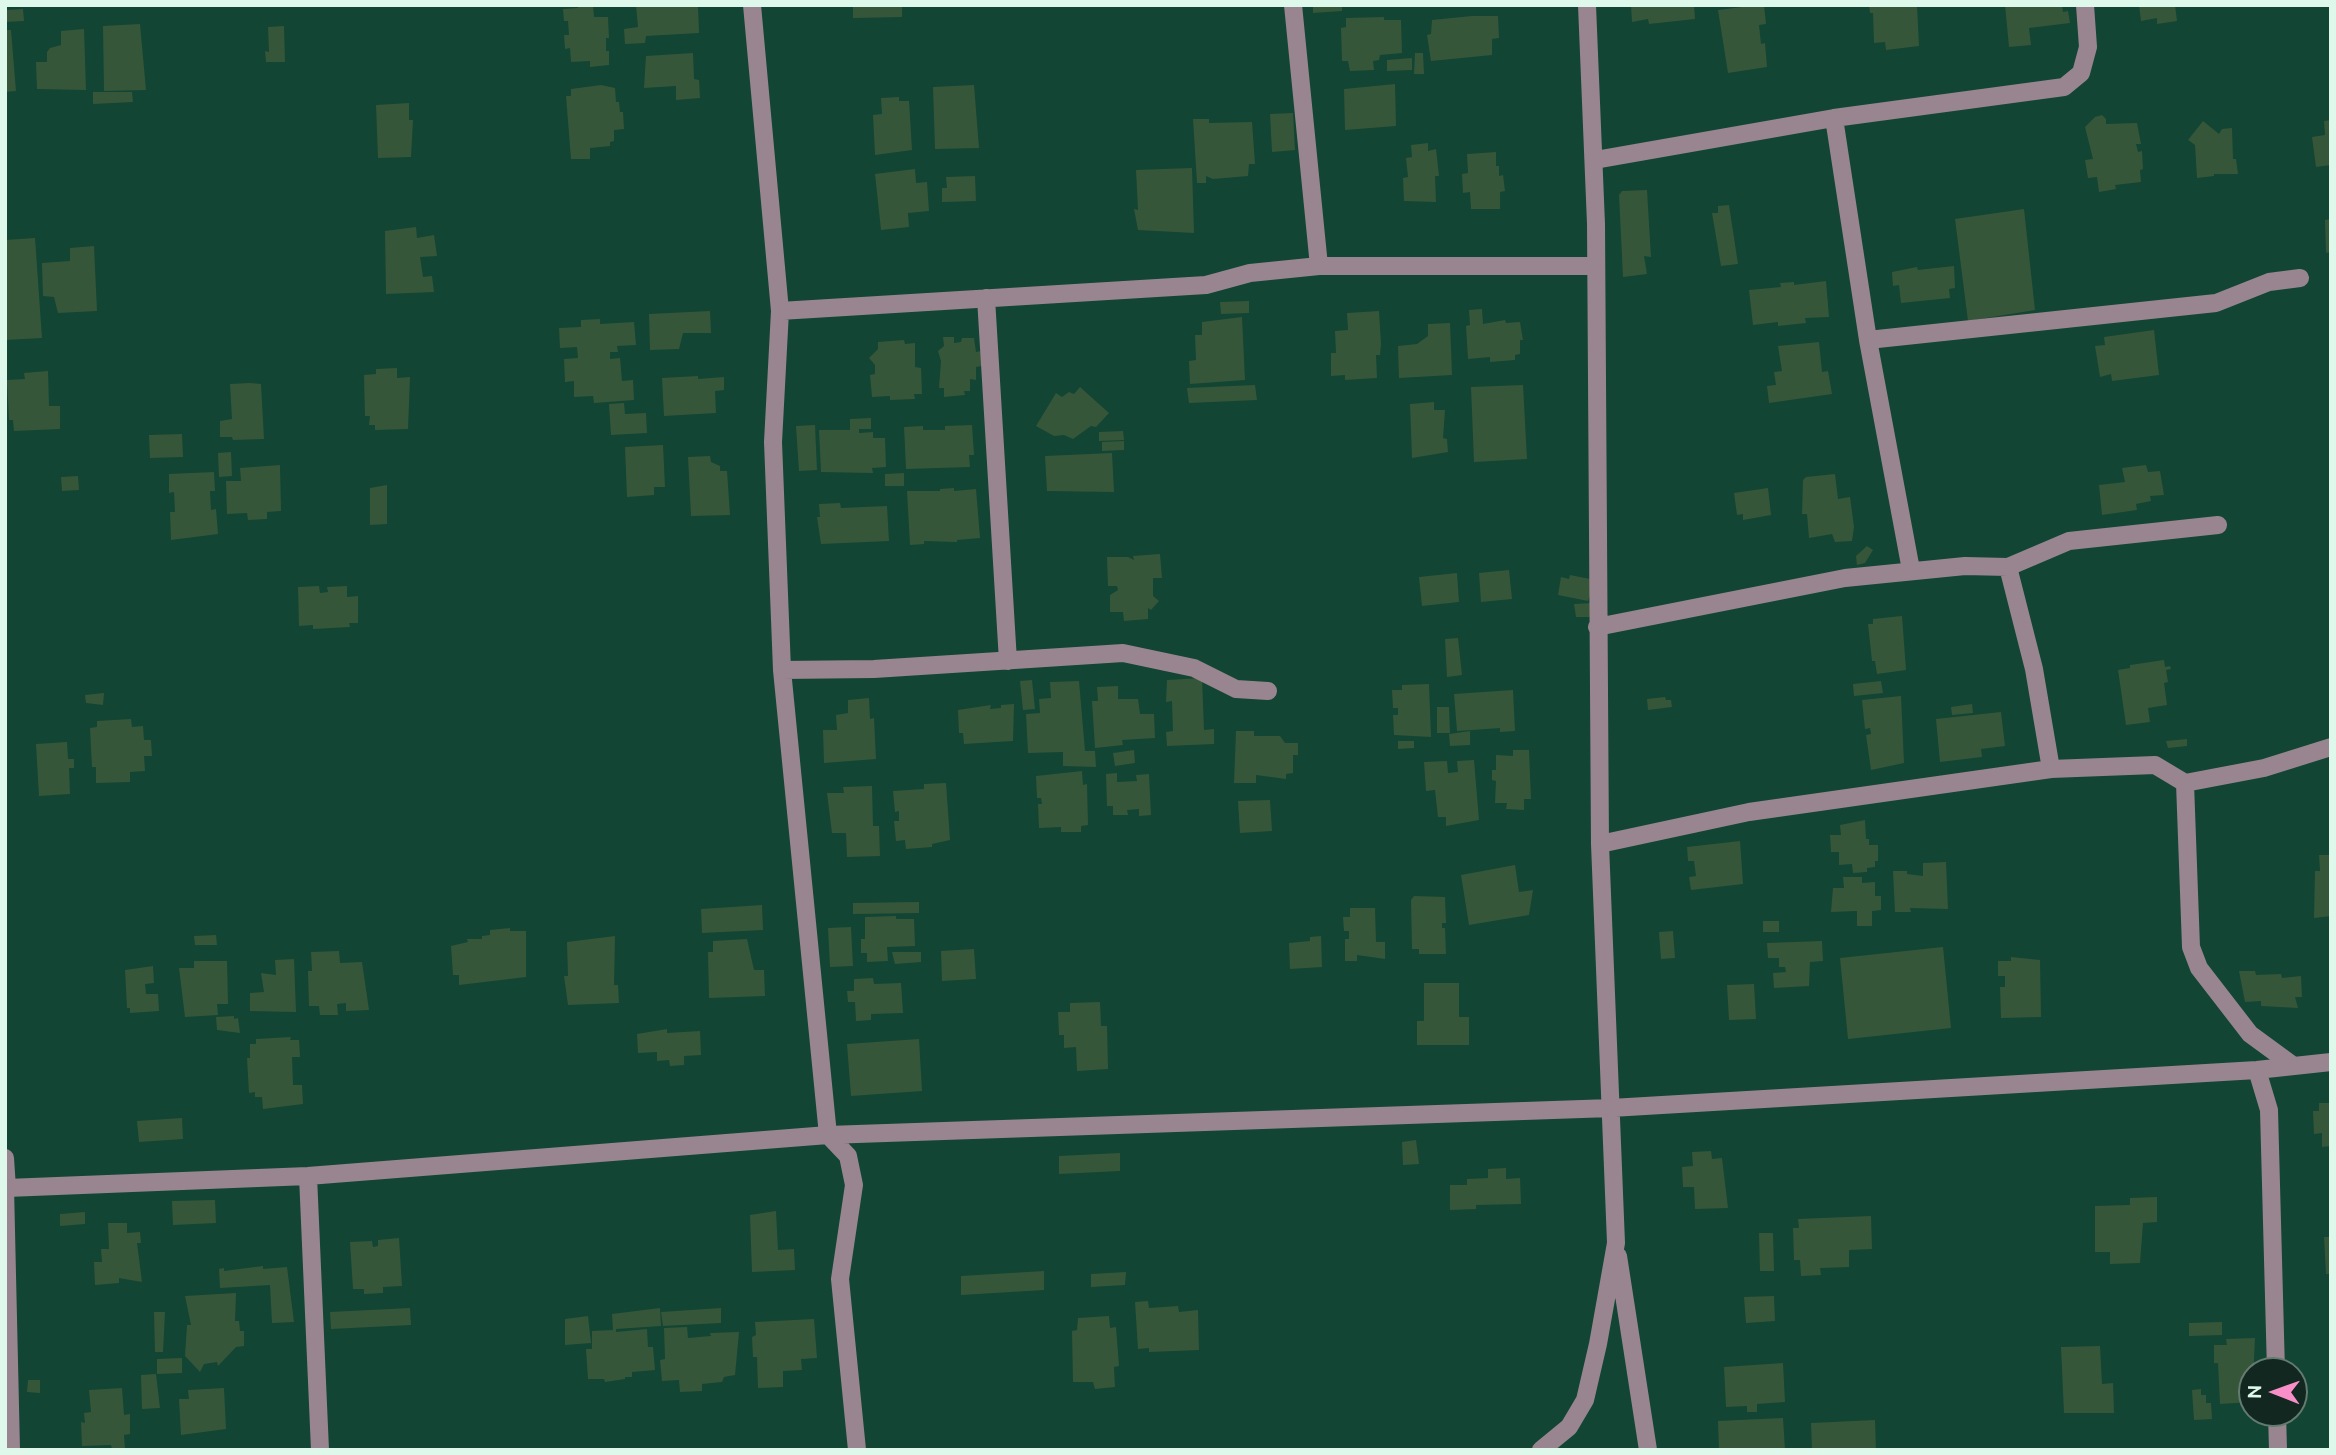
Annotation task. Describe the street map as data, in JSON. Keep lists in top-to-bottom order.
{
  "north": "left"
}
